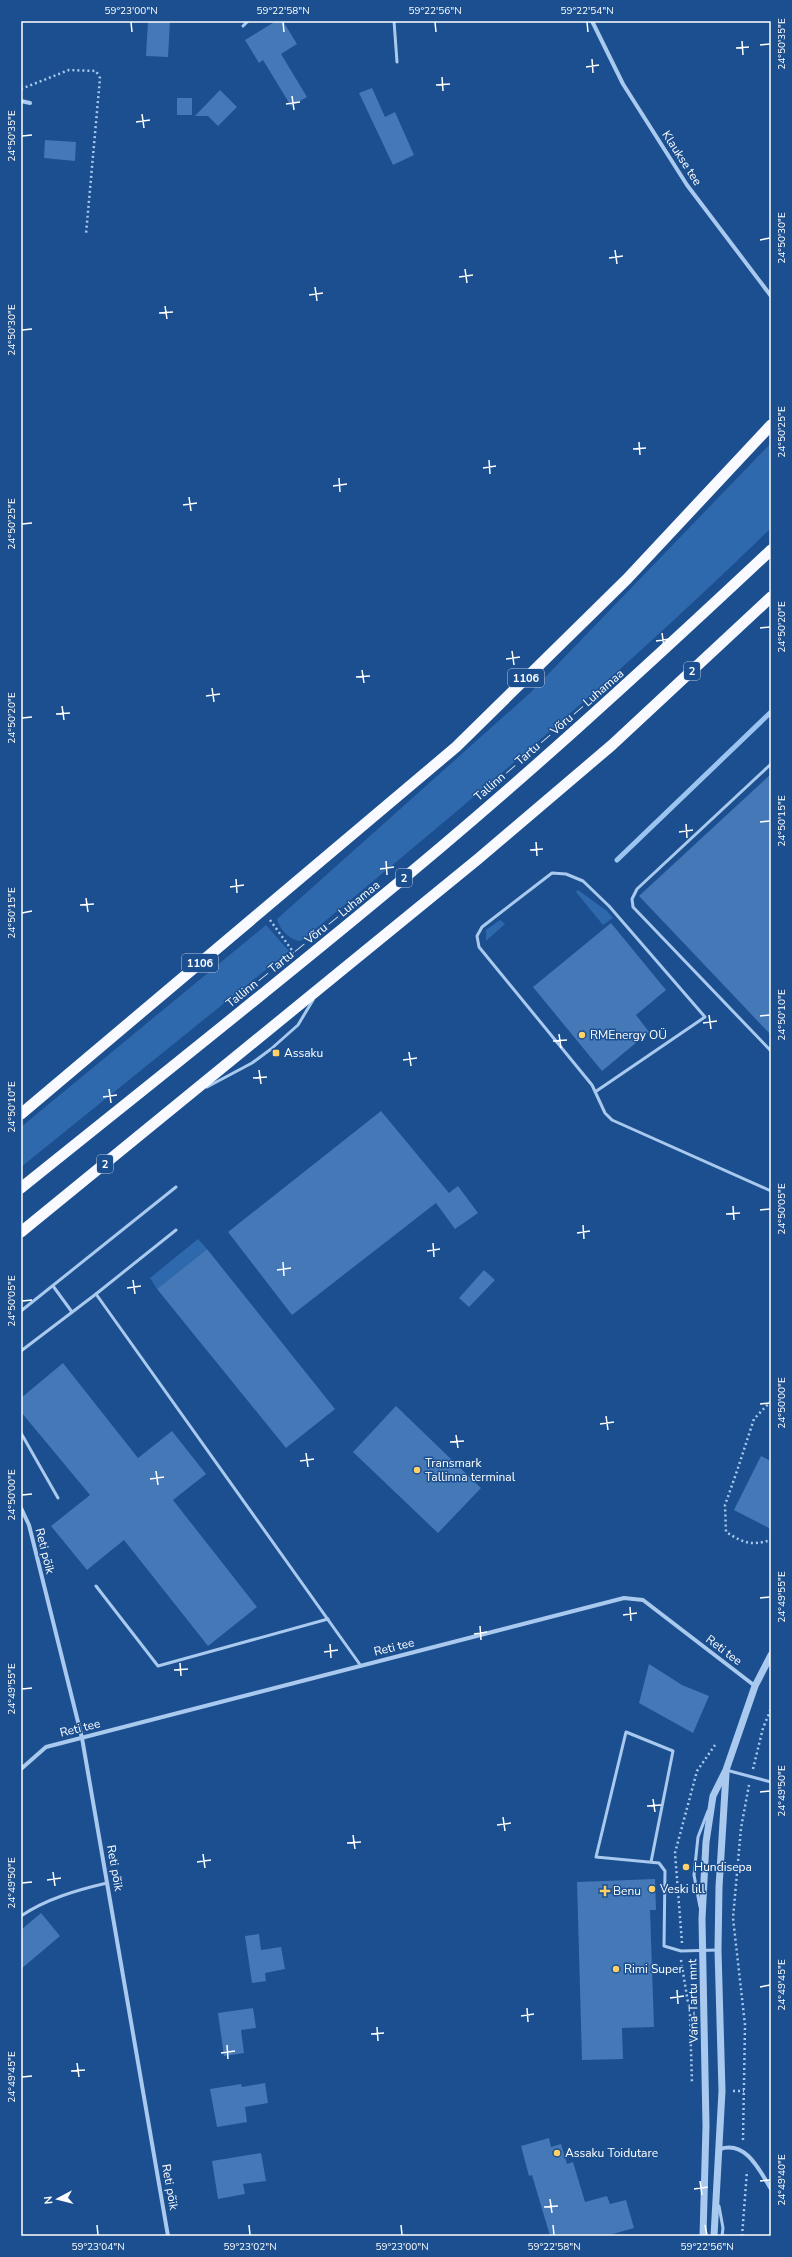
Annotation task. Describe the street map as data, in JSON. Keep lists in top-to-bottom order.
{
  "streets": {
    "highway": ["2", "1106", "Tallinn — Tartu — Võru — Luhamaa"],
    "street": [
      "Klaukse tee",
      "Reti põik",
      "Reti tee",
      "Vana-Tartu mnt"
    ]
  },
  "crossings": [
    ["Reti põik", "Reti tee"],
    ["Reti tee", "Vana-Tartu mnt"]
  ],
  "places": {
    "other": [
      "RMEnergy OÜ",
      "Transmark Tallinna terminal",
      "Hundisepa",
      "Veski lill",
      "Rimi Super",
      "Assaku Toidutare"
    ],
    "transit": ["Assaku"],
    "health": ["Benu"]
  },
  "north": "left",
  "coordinates": [
    "59°23'00\"N",
    "59°22'58\"N",
    "59°22'56\"N",
    "59°22'54\"N",
    "24°50'35\"E",
    "24°50'30\"E",
    "24°50'25\"E",
    "24°50'20\"E",
    "24°50'15\"E",
    "24°50'10\"E",
    "24°50'05\"E",
    "24°50'00\"E",
    "24°49'55\"E",
    "24°49'50\"E",
    "24°49'45\"E",
    "24°49'40\"E",
    "59°23'04\"N",
    "59°23'02\"N"
  ]
}
